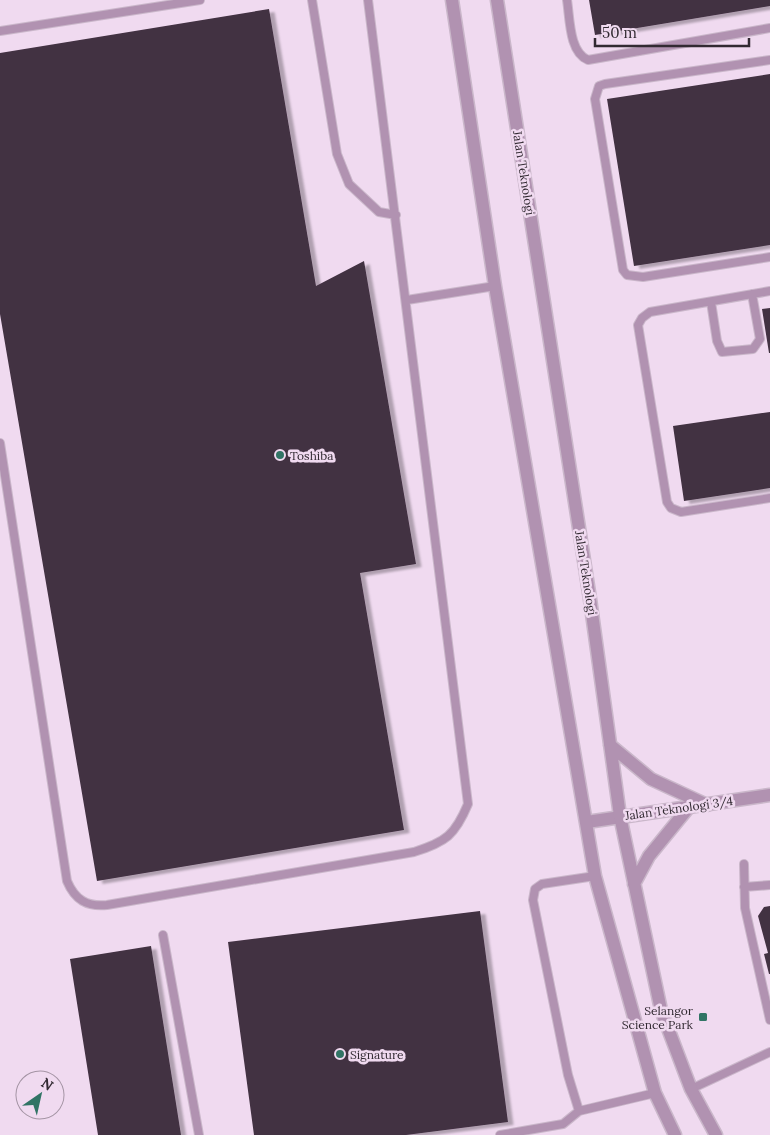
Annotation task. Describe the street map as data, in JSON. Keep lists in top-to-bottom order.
{
  "streets": {
    "street": ["Jalan Teknologi", "Jalan Teknologi 3/4"]
  },
  "crossings": [
    ["Jalan Teknologi", "Jalan Teknologi 3/4"]
  ],
  "places": {
    "other": ["Toshiba", "Signature"],
    "transit": ["Selangor Science Park"]
  },
  "scale_bar": "50 m",
  "north": "top right"
}
